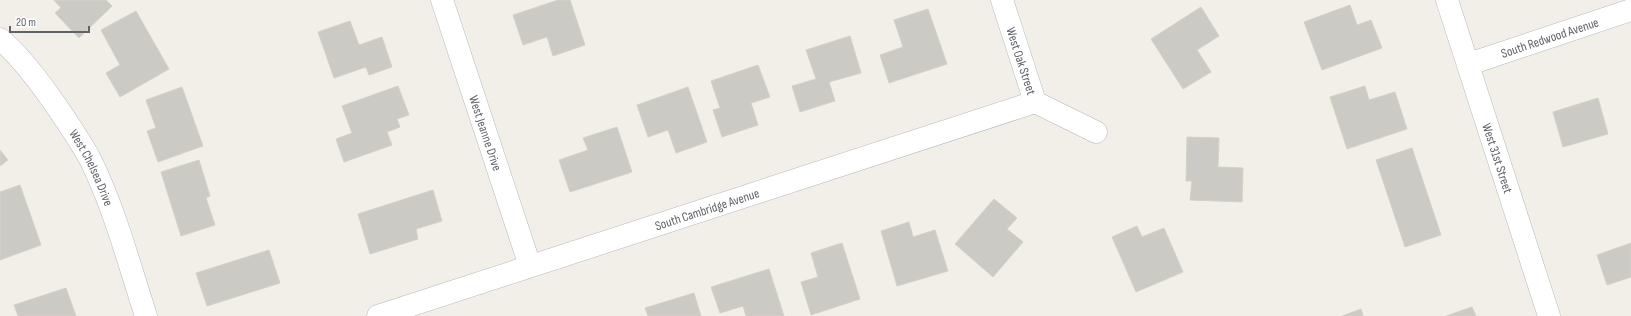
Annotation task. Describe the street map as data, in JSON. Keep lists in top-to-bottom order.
{
  "streets": {
    "street": [
      "South Redwood Avenue",
      "West Oak Street",
      "West Jeanne Drive",
      "West 31st Street",
      "West Chelsea Drive",
      "South Cambridge Avenue"
    ]
  },
  "crossings": [
    ["South Redwood Avenue", "West 31st Street"],
    ["West Oak Street", "South Cambridge Avenue"],
    ["West Jeanne Drive", "South Cambridge Avenue"]
  ],
  "scale_bar": "20 m"
}
